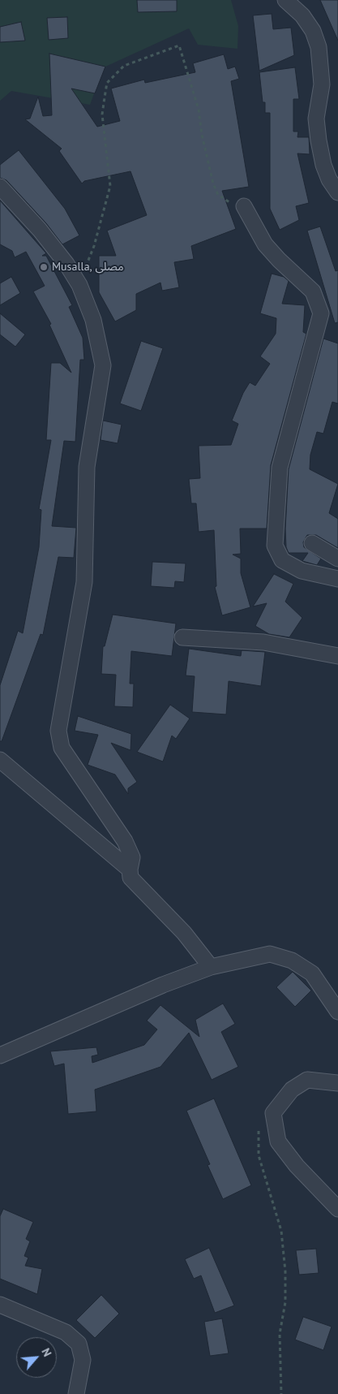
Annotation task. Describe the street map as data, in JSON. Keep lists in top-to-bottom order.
{
  "places": ["Musalla, مصلى"],
  "north": "top right"
}
